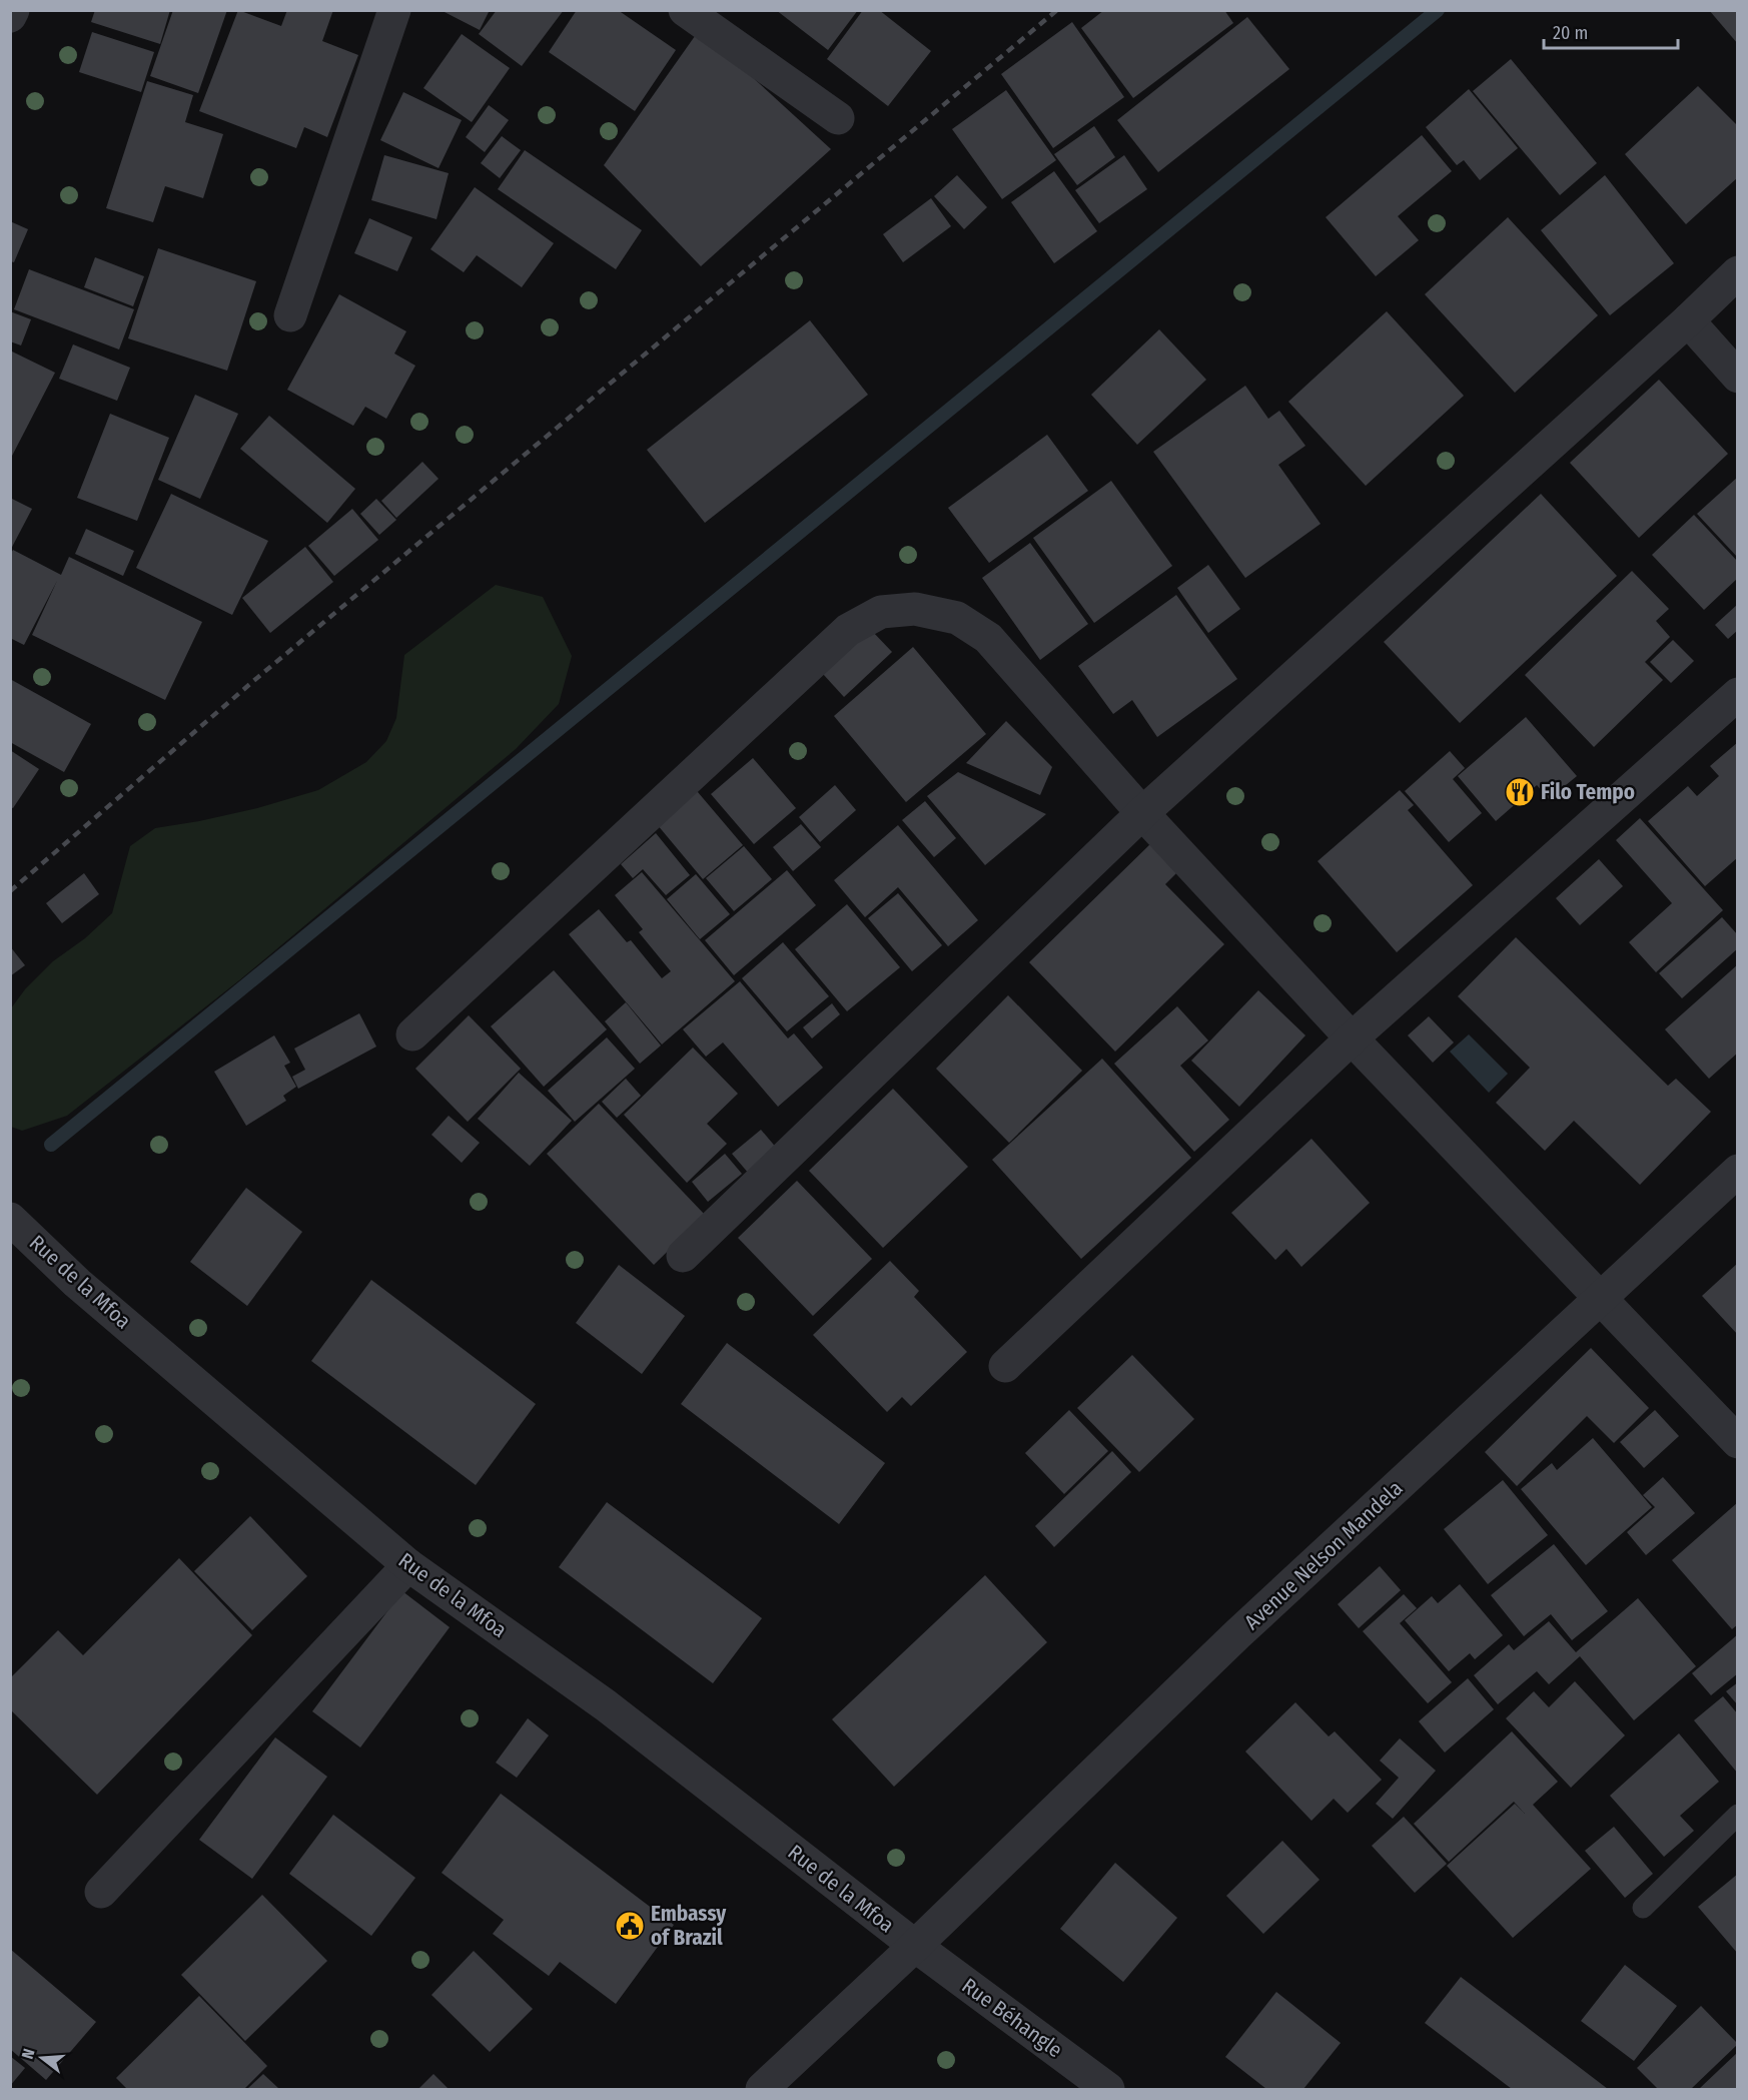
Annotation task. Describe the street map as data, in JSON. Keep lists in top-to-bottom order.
{
  "streets": {
    "street": ["Rue de la Mfoa", "Avenue Nelson Mandela", "Rue Béhangle"]
  },
  "crossings": [
    ["Rue de la Mfoa", "Avenue Nelson Mandela"],
    ["Rue de la Mfoa", "Rue Béhangle"],
    ["Avenue Nelson Mandela", "Rue Béhangle"]
  ],
  "places": {
    "restaurant": ["Filo Tempo"],
    "public building": ["Embassy of Brazil"]
  },
  "scale_bar": "20 m",
  "north": "left"
}
